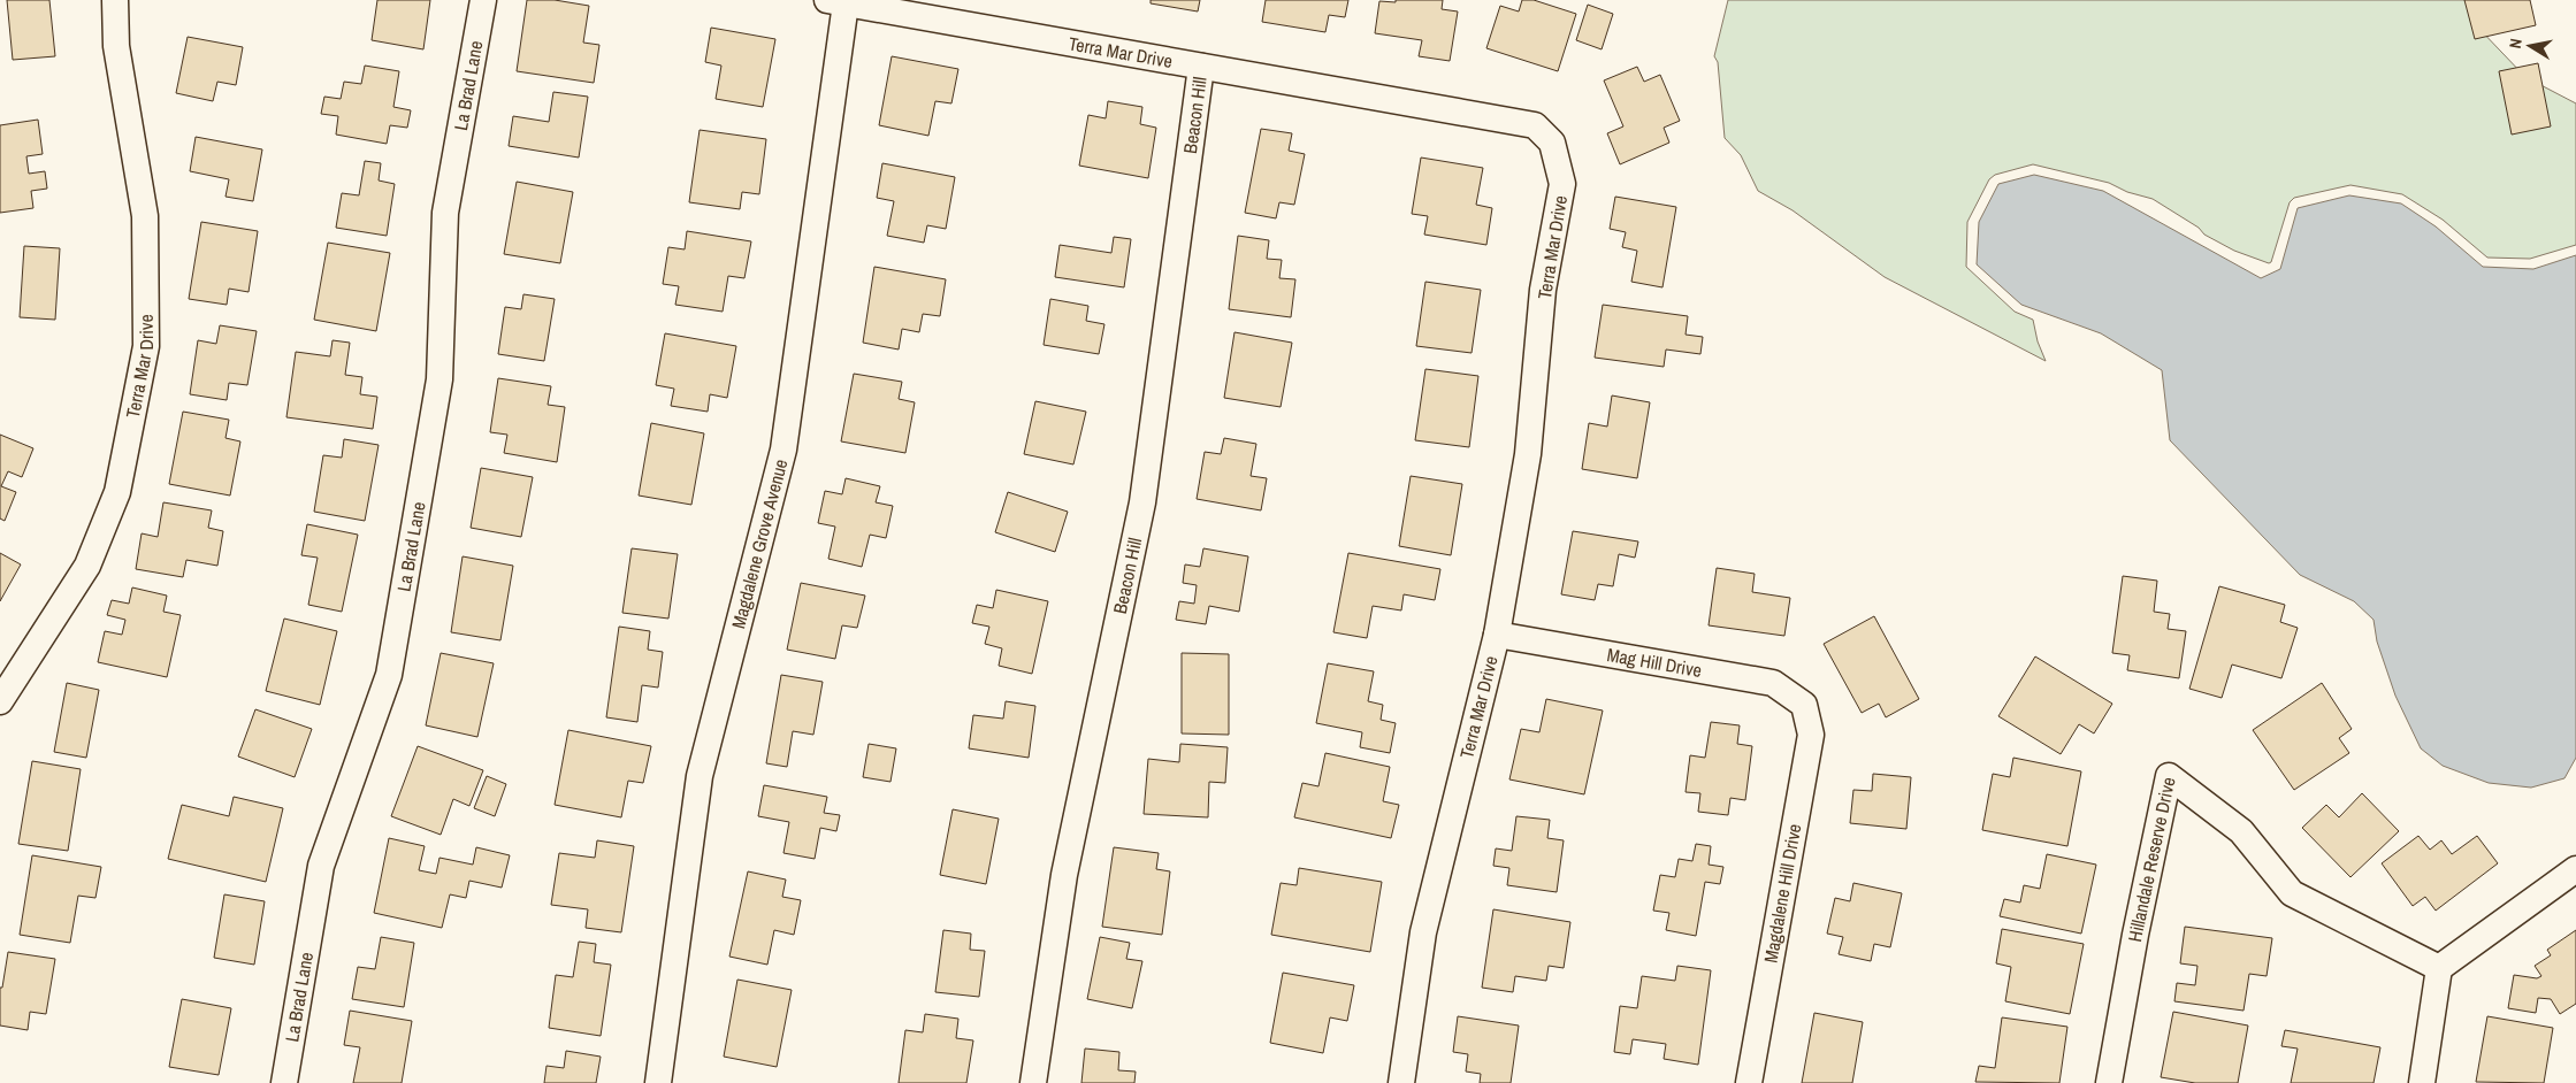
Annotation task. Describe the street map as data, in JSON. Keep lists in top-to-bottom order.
{
  "streets": {
    "street": [
      "Terra Mar Drive",
      "La Brad Lane",
      "Beacon Hill",
      "Magdalene Grove Avenue",
      "Mag Hill Drive",
      "Hillandale Reserve Drive",
      "Magdalene Hill Drive"
    ]
  },
  "crossings": [
    ["Terra Mar Drive", "Beacon Hill"],
    ["Terra Mar Drive", "Magdalene Grove Avenue"],
    ["Terra Mar Drive", "Mag Hill Drive"],
    ["Mag Hill Drive", "Magdalene Hill Drive"]
  ],
  "north": "left"
}
